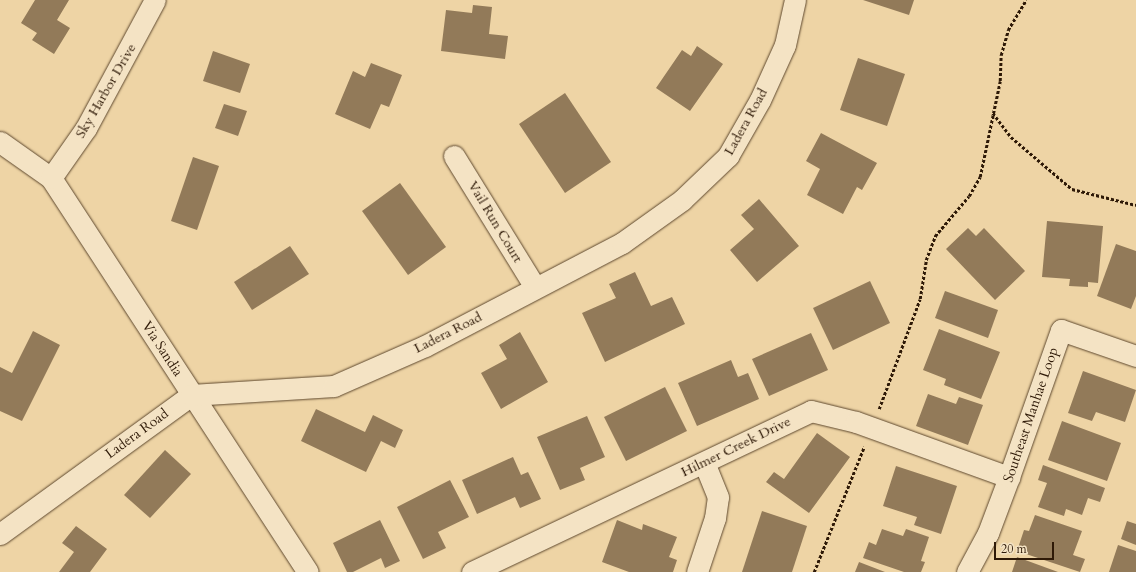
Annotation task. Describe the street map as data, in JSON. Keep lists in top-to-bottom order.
{
  "streets": {
    "street": [
      "Sky Harbor Drive",
      "Ladera Road",
      "Vail Run Court",
      "Via Sandia",
      "Southeast Manhae Loop",
      "Hilmer Creek Drive"
    ]
  },
  "crossings": [
    ["Sky Harbor Drive", "Via Sandia"],
    ["Ladera Road", "Vail Run Court"],
    ["Ladera Road", "Via Sandia"],
    ["Southeast Manhae Loop", "Hilmer Creek Drive"]
  ],
  "scale_bar": "20 m"
}
